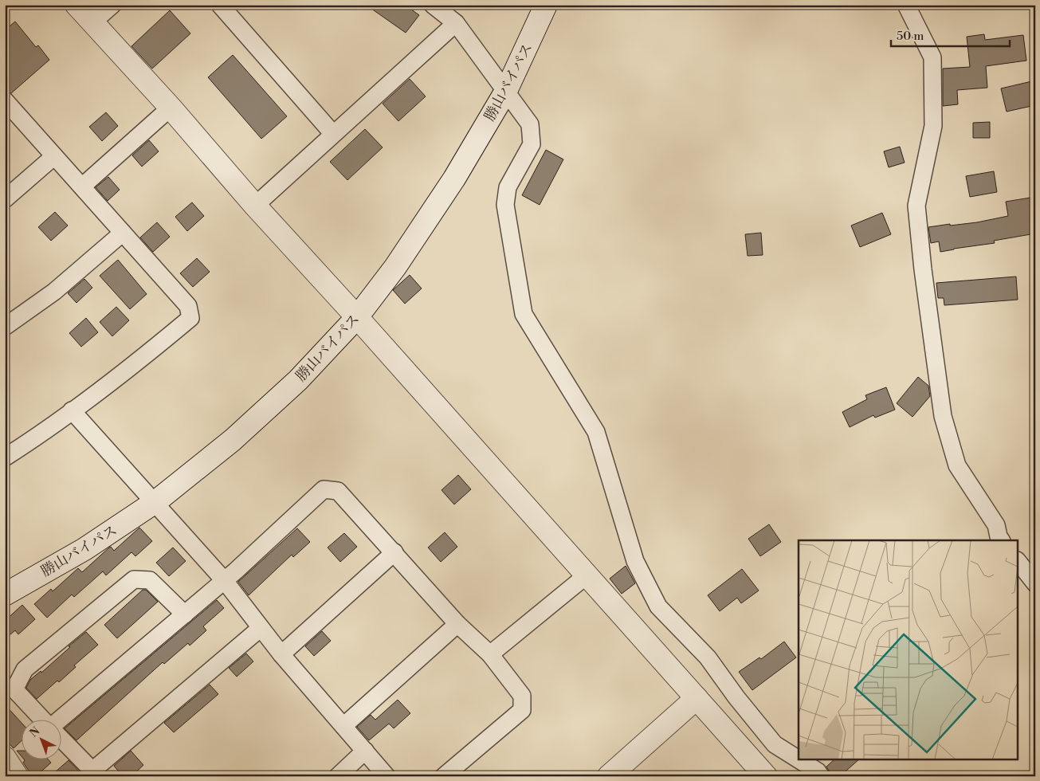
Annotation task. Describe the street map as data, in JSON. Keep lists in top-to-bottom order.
{
  "streets": {
    "street": ["勝山バイパス"]
  },
  "scale_bar": "50 m",
  "north": "top left"
}
